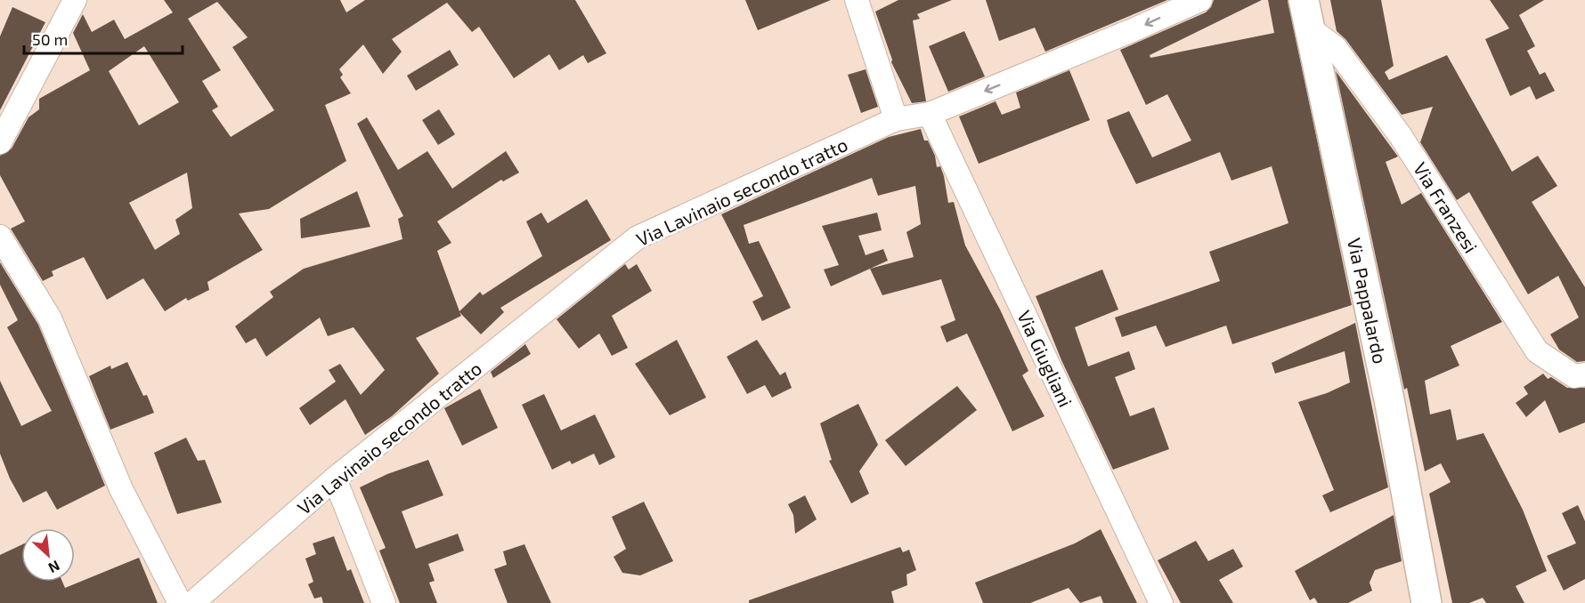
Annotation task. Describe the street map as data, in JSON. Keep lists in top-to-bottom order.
{
  "streets": {
    "main road": ["Via Pappalardo"],
    "street": ["Via Lavinaio secondo tratto", "Via Franzesi", "Via Giugliani"]
  },
  "crossings": [
    ["Via Lavinaio secondo tratto", "Via Giugliani"],
    ["Via Franzesi", "Via Pappalardo"]
  ],
  "scale_bar": "50 m",
  "north": "bottom right"
}
